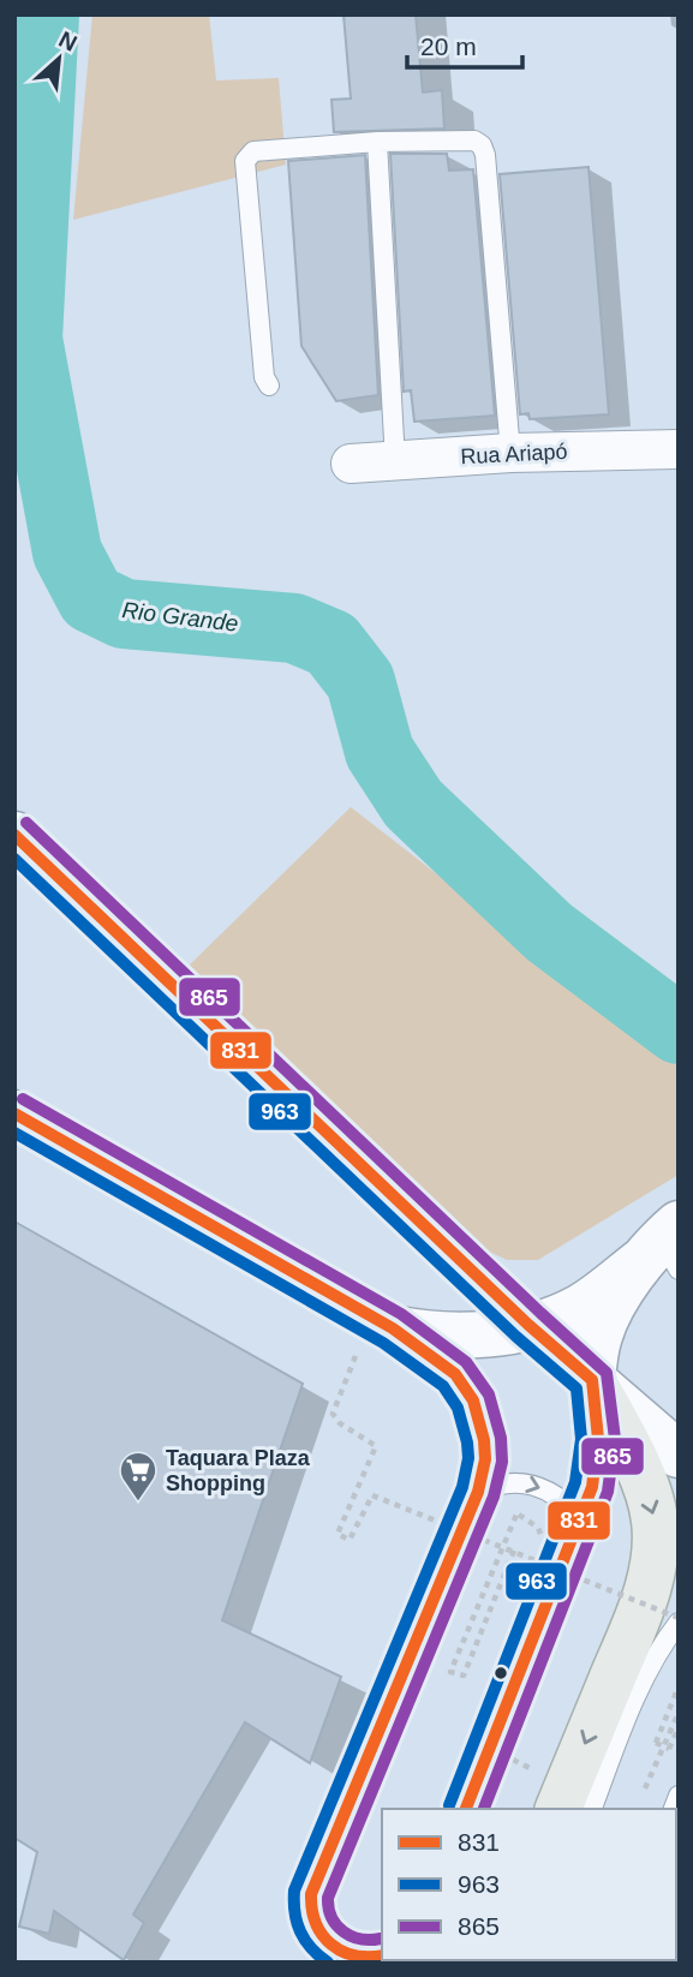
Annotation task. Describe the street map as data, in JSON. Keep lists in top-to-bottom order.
{
  "streets": {
    "street": ["Rua Ariapó"]
  },
  "water": ["Rio Grande"],
  "places": {
    "supermarket": ["Taquara Plaza Shopping"]
  },
  "lines": ["transit line 865", "transit line 831", "transit line 963"],
  "legend": ["831", "963", "865"],
  "scale_bar": "20 m",
  "north": "top right"
}
